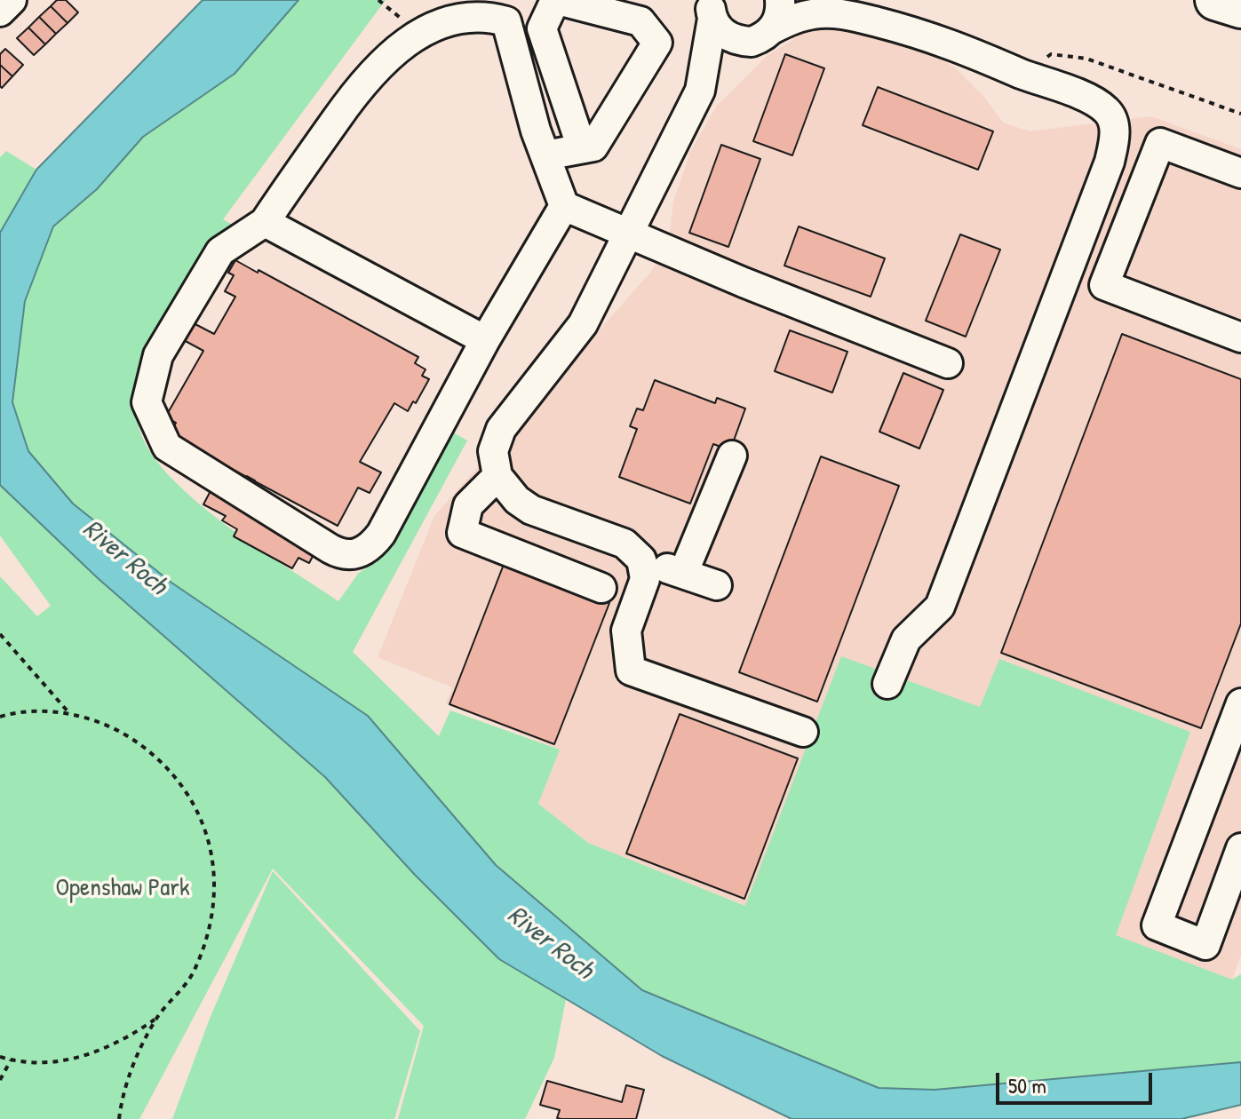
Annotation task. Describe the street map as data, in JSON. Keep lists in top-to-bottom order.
{
  "water": ["River Roch"],
  "parks": ["Openshaw Park"],
  "scale_bar": "50 m"
}
